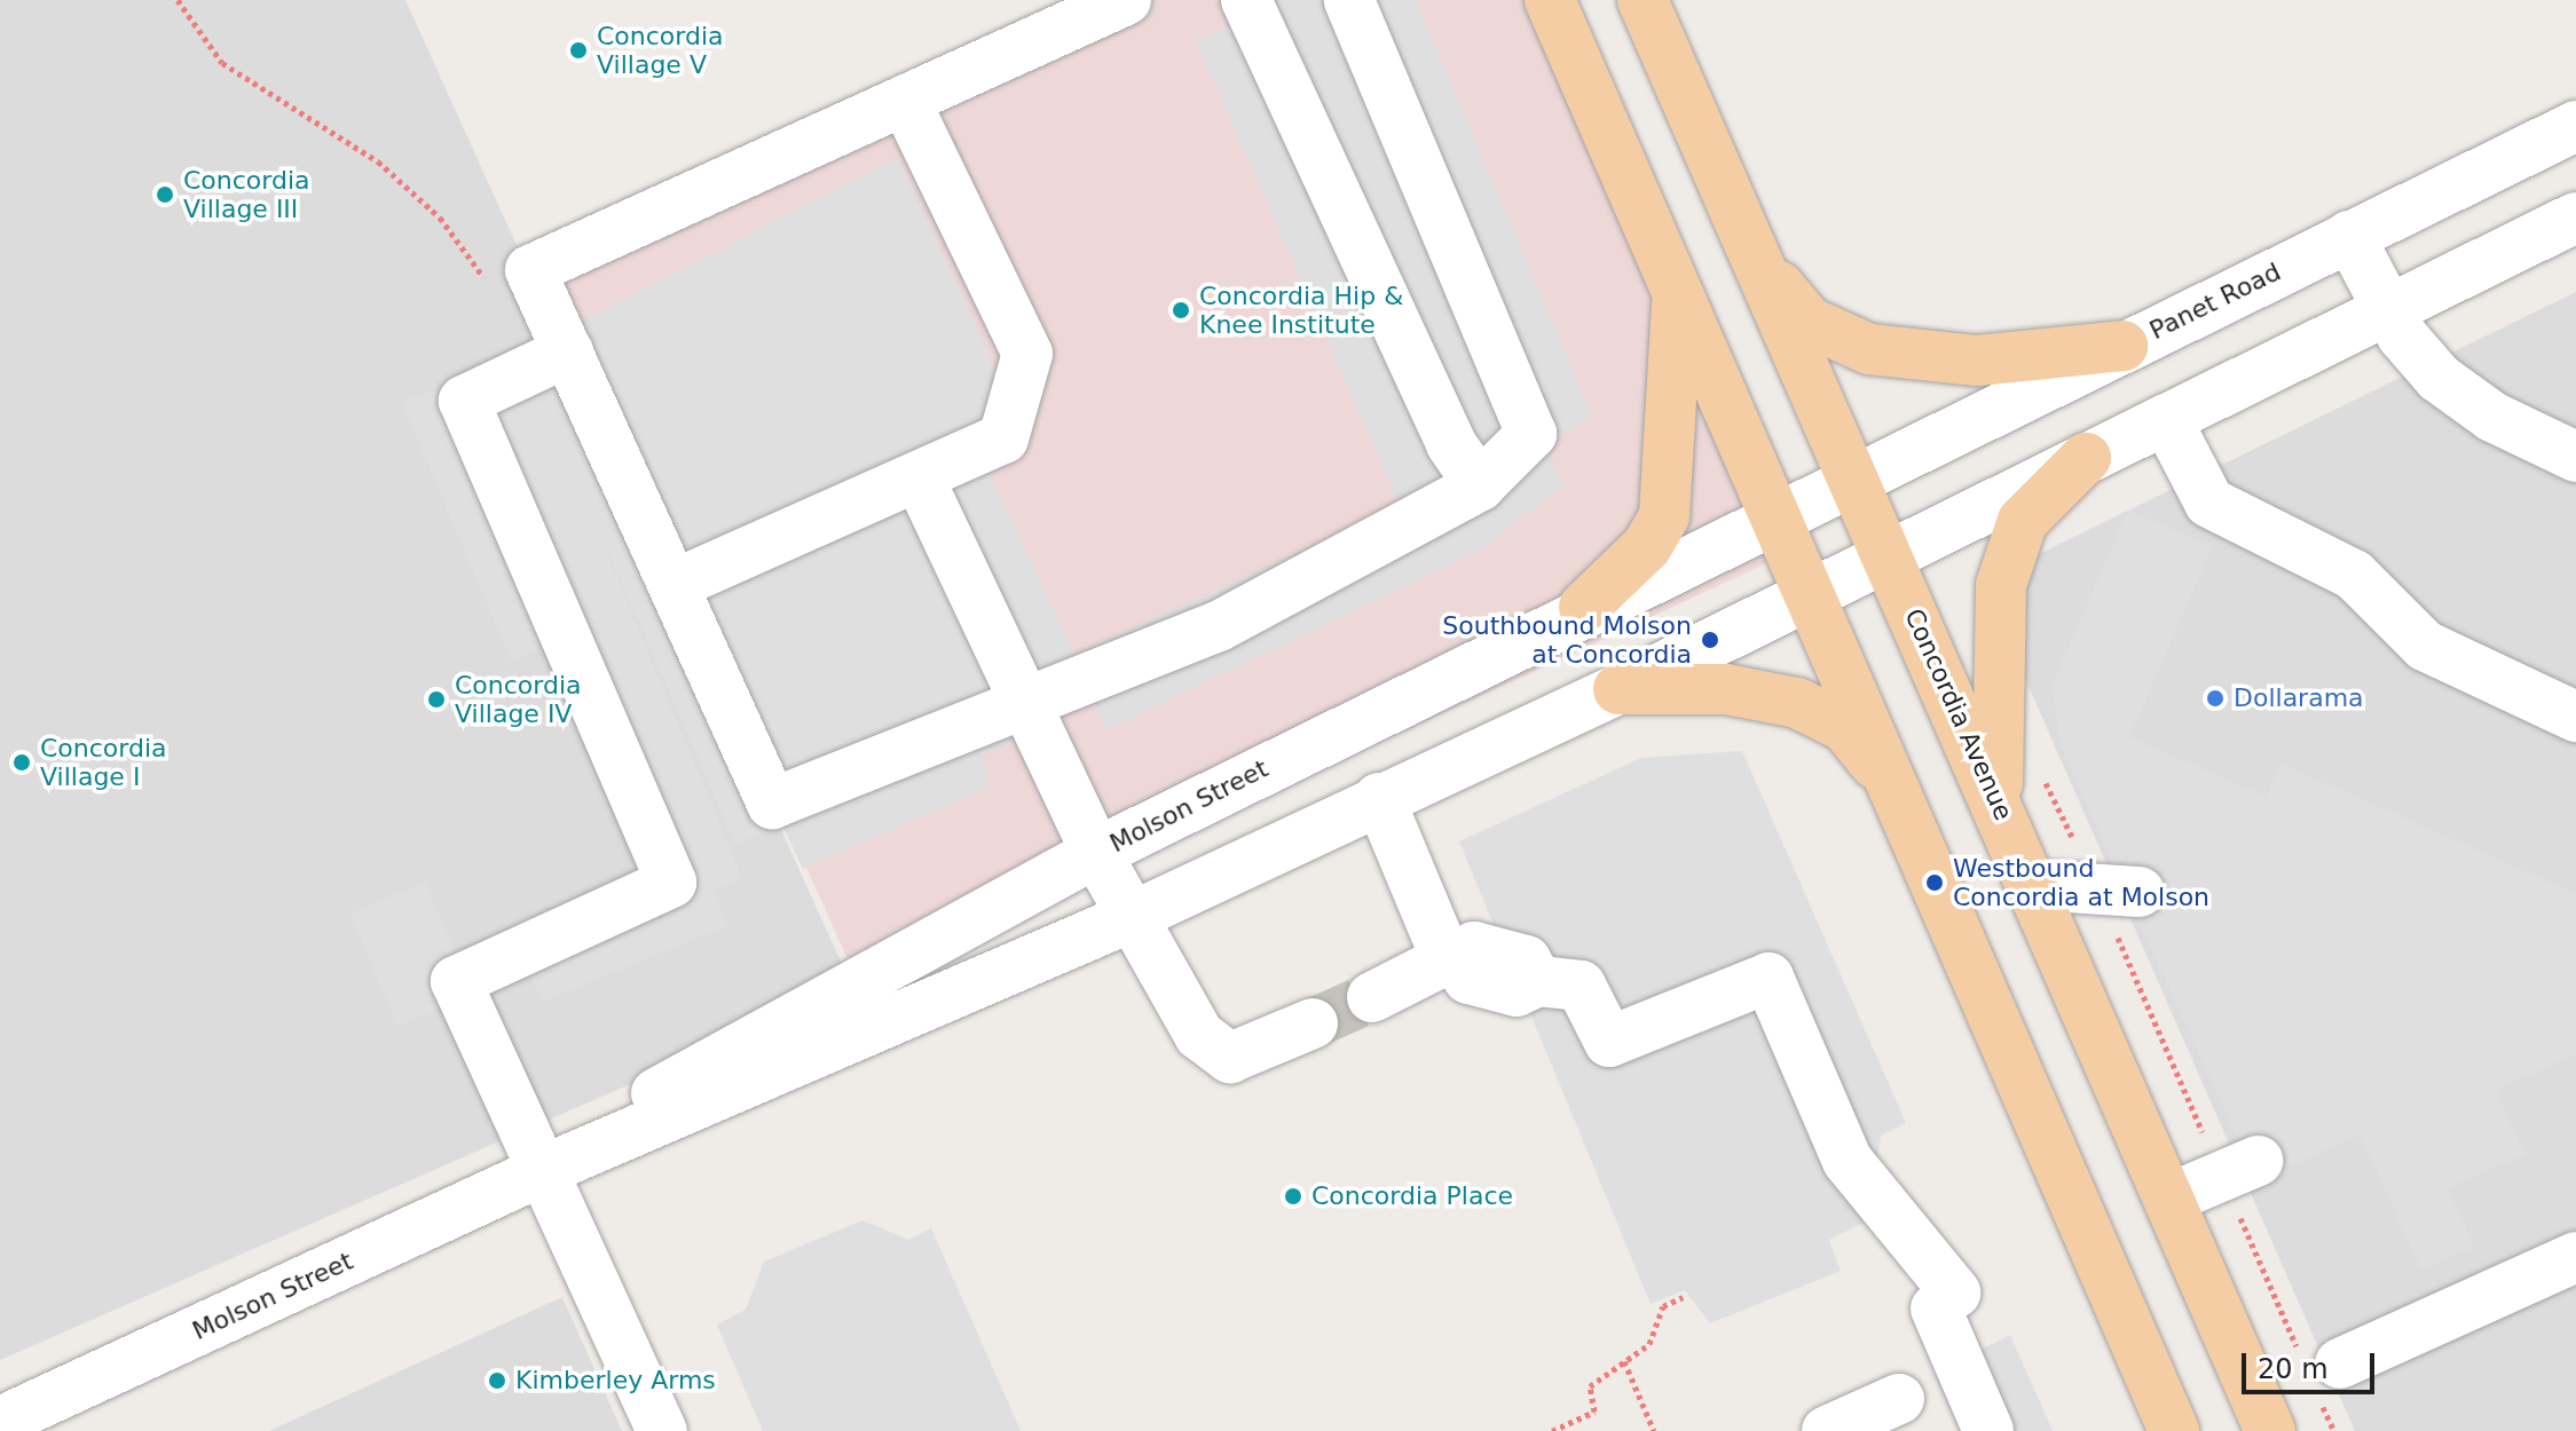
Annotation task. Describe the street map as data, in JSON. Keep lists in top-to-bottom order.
{
  "streets": {
    "main road": ["Concordia Avenue"],
    "street": ["Panet Road", "Molson Street"]
  },
  "crossings": [
    ["Panet Road", "Concordia Avenue"],
    ["Panet Road", "Molson Street"],
    ["Concordia Avenue", "Molson Street"]
  ],
  "places": [
    "Concordia Village V",
    "Concordia Village III",
    "Concordia Hip & Knee Institute",
    "Southbound Molson at Concordia",
    "Dollarama",
    "Concordia Village IV",
    "Concordia Village I",
    "Westbound Concordia at Molson",
    "Concordia Place",
    "Kimberley Arms"
  ],
  "scale_bar": "20 m"
}
